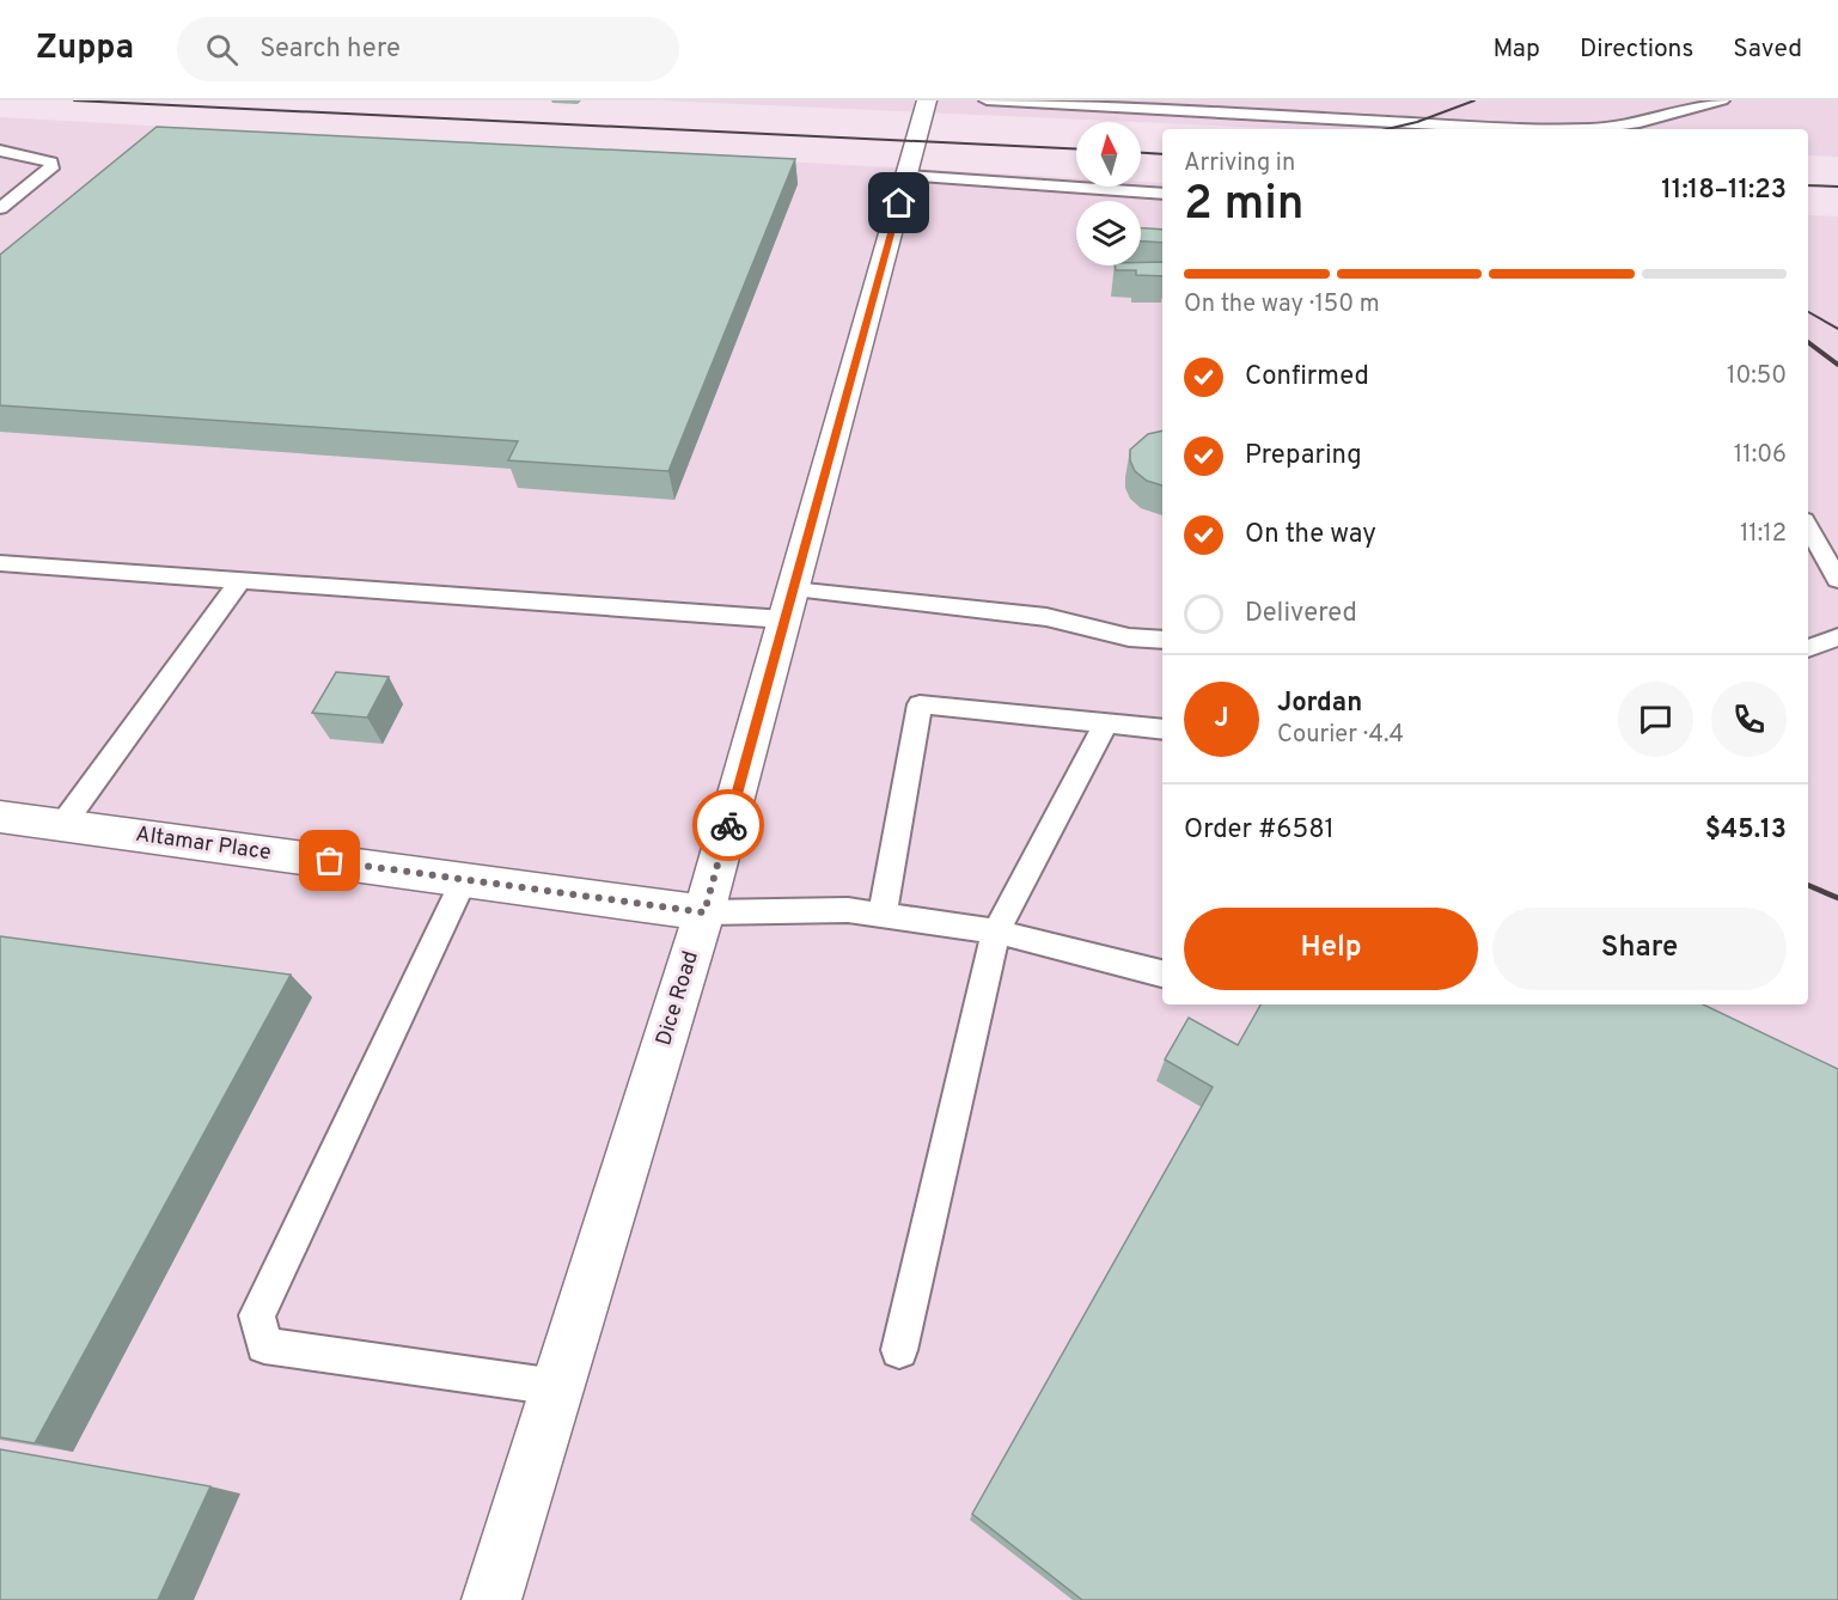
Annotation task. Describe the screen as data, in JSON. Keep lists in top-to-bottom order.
{
  "streets": {
    "street": ["Altamar Place", "Dice Road"]
  },
  "crossings": [
    ["Altamar Place", "Dice Road"]
  ],
  "north": "top",
  "page": {
    "header": "Zuppa",
    "search": "Search here",
    "nav": ["Map", "Directions", "Saved"],
    "heading": ["2 min", "Arriving in", "11:18–11:23"],
    "panel": [
      "Jordan",
      "Courier · 4.4",
      "Order #6581",
      "$45.13"
    ],
    "bar": "On the way · 150 m",
    "list": [
      ["Confirmed", "10:50"],
      ["Preparing", "11:06"],
      ["On the way", "11:12"],
      "Delivered"
    ],
    "round": "J",
    "buttons": ["Help", "Share"]
  }
}
